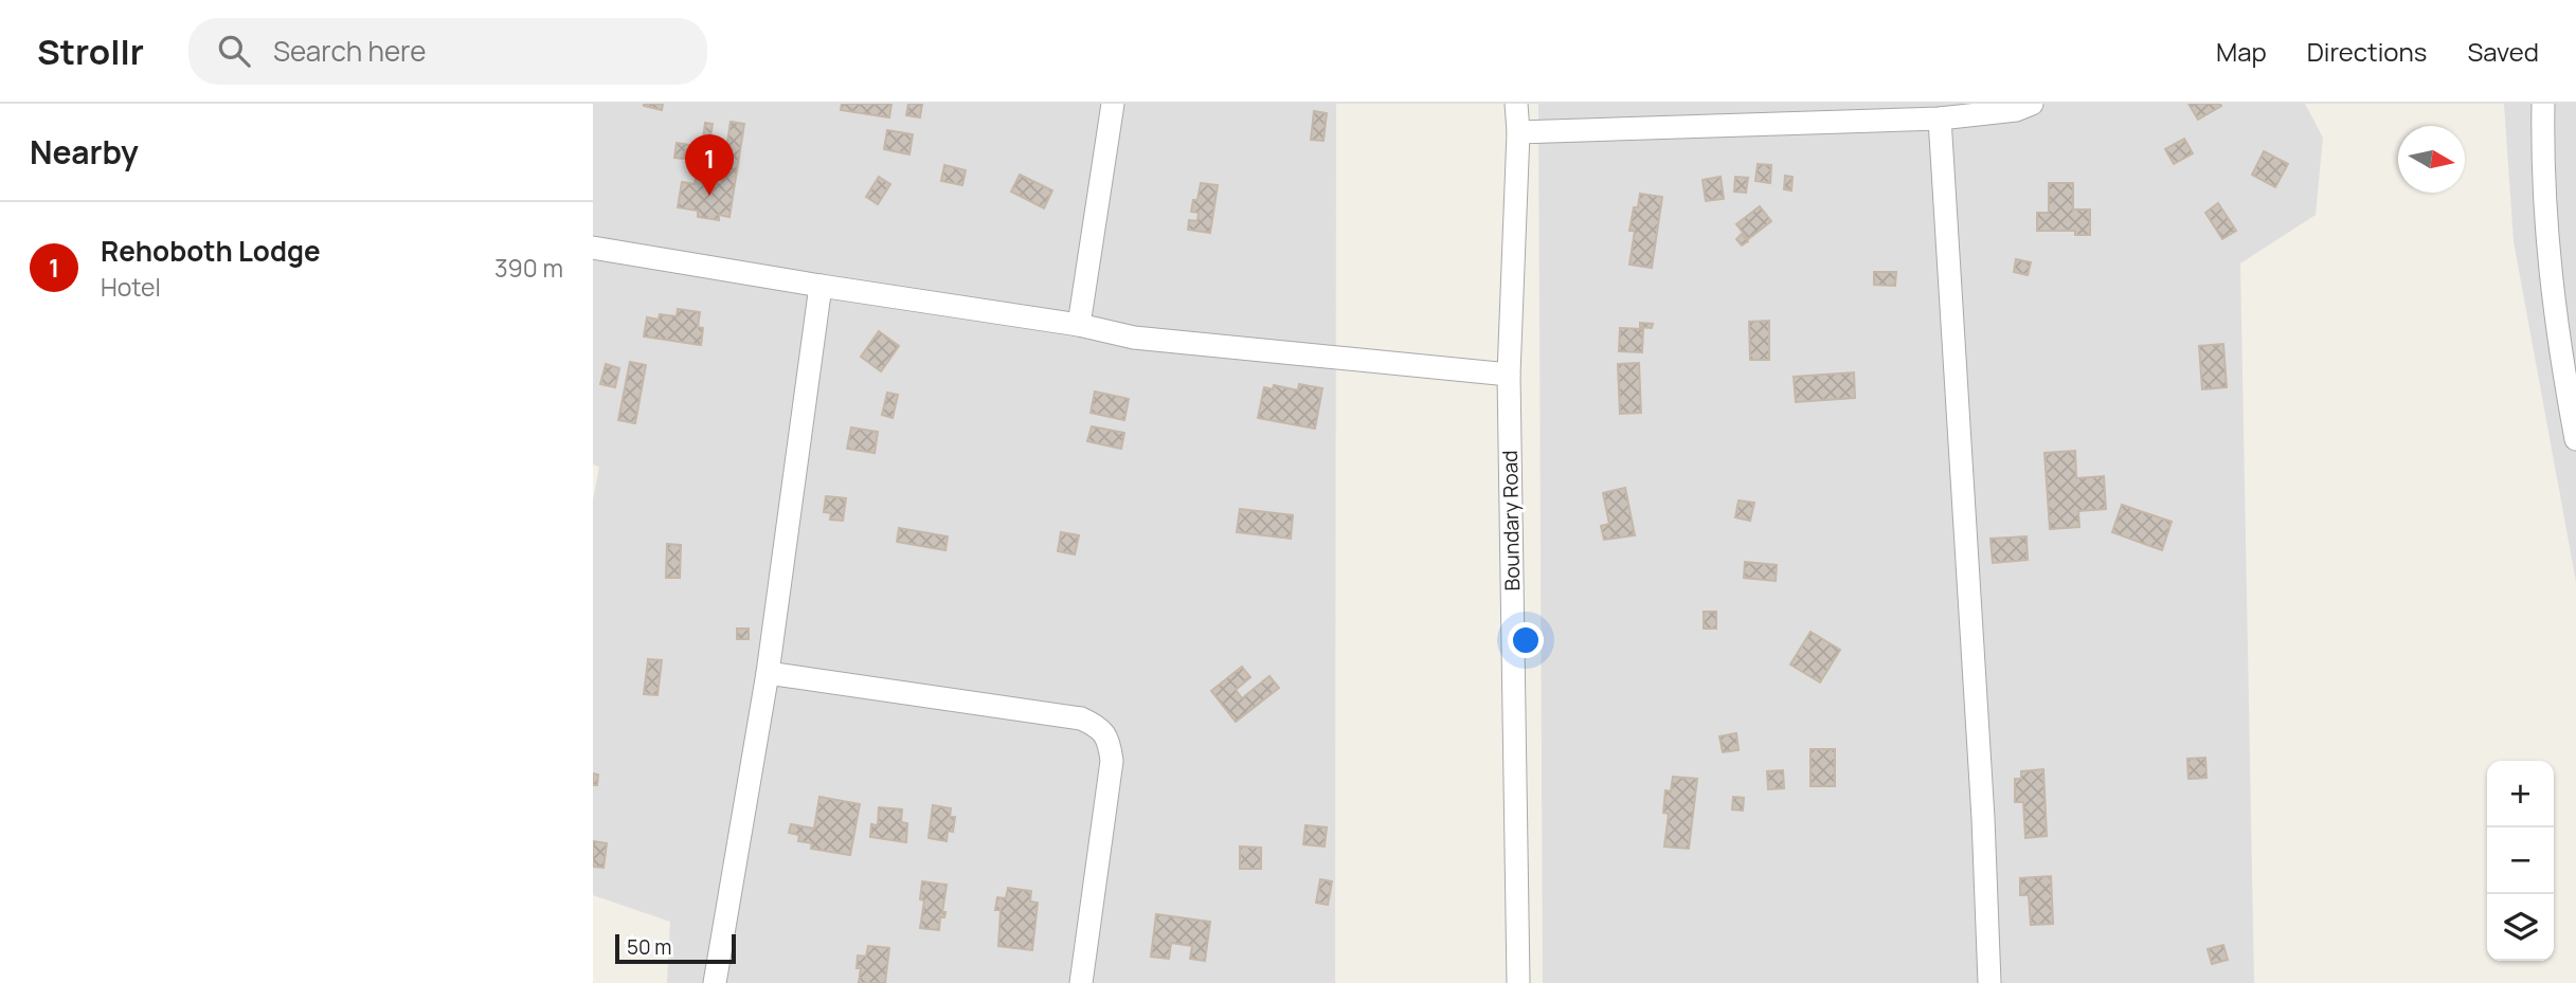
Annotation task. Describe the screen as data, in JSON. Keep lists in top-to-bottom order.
{
  "streets": {
    "street": ["Boundary Road"]
  },
  "scale_bar": "50 m",
  "north": "right",
  "page": {
    "header": "Strollr",
    "search": "Search here",
    "nav": ["Map", "Directions", "Saved"],
    "heading": "Nearby",
    "pins": "1",
    "list": [
      {
        "mark": "1",
        "name": "Rehoboth Lodge",
        "note": "Hotel",
        "value": "390 m"
      }
    ],
    "map_buttons": ["+", "−"],
    "scale": "50 m"
  }
}
